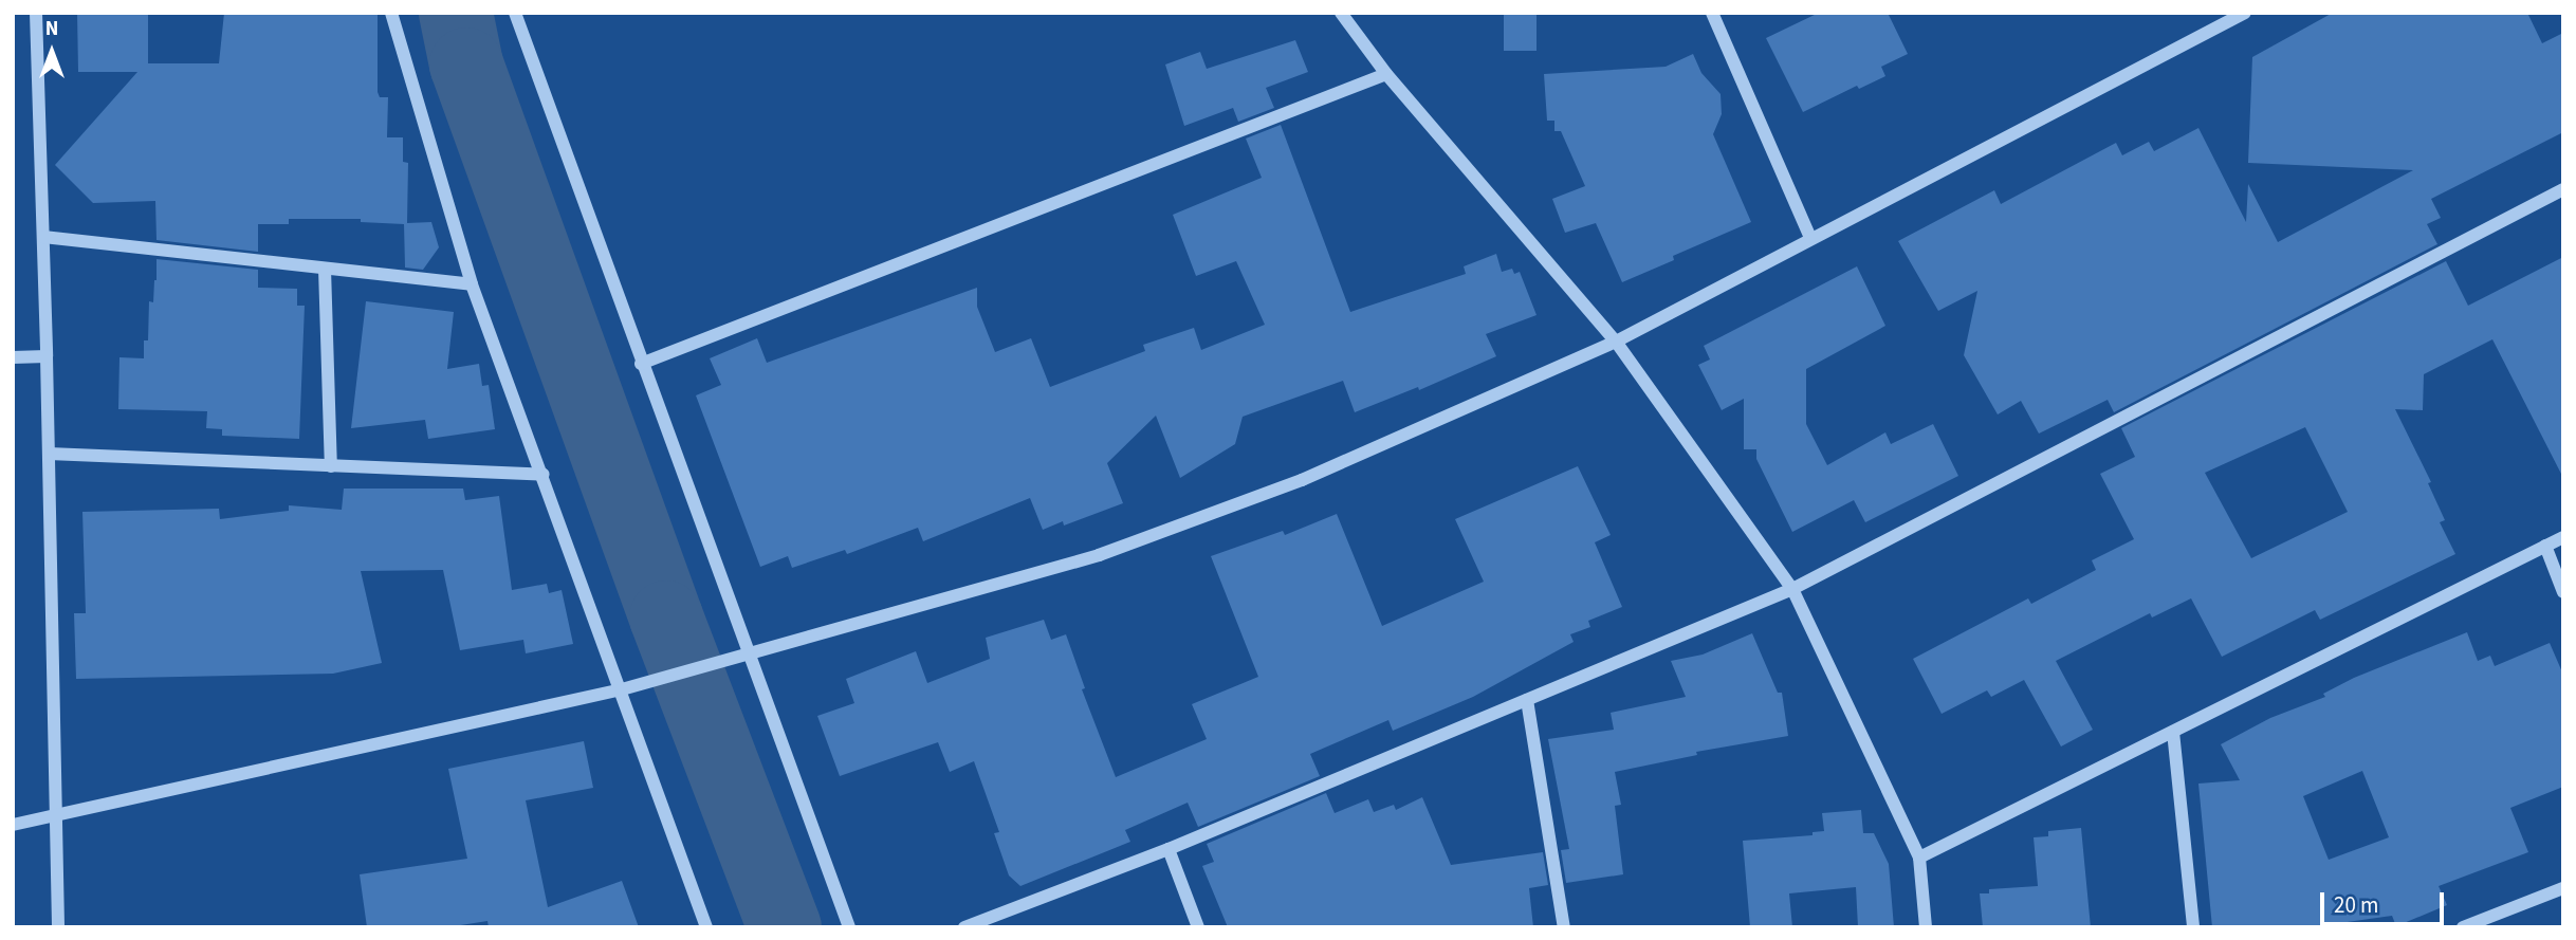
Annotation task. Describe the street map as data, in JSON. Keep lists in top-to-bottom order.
{
  "scale_bar": "20 m",
  "north": "top"
}
